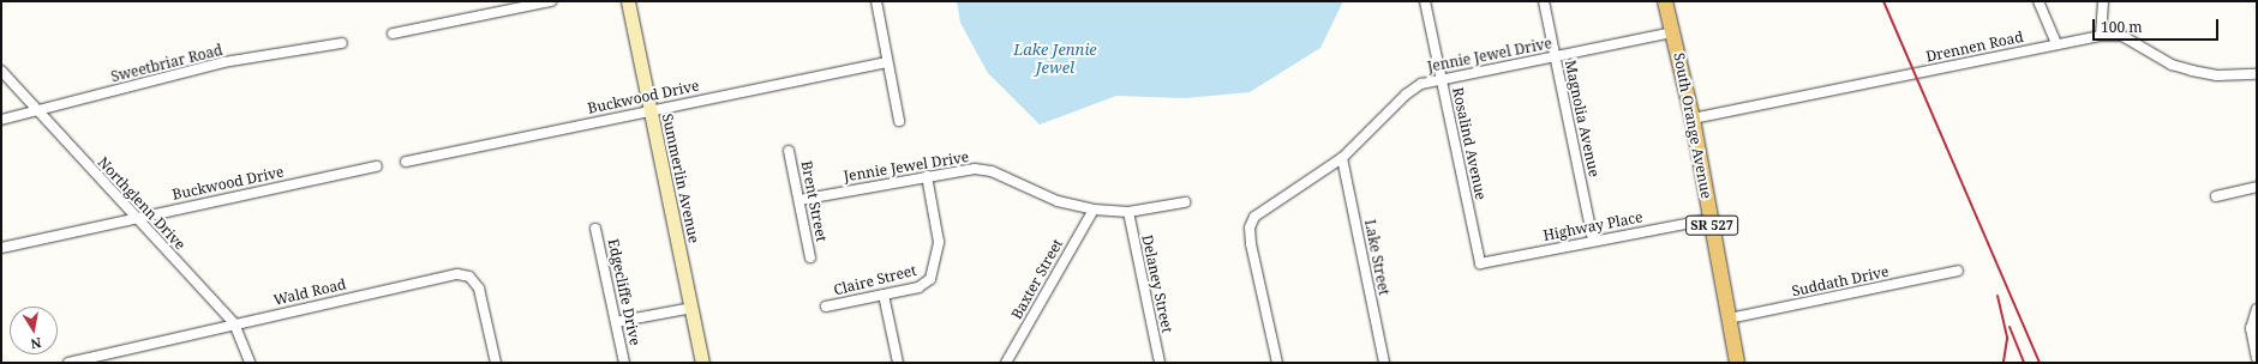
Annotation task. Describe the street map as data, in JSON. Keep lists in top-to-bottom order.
{
  "streets": {
    "main road": ["South Orange Avenue", "SR 527"],
    "street": [
      "Drennen Road",
      "Jennie Jewel Drive",
      "Sweetbriar Road",
      "Buckwood Drive",
      "Magnolia Avenue",
      "Rosalind Avenue",
      "Summerlin Avenue",
      "Brent Street",
      "Northglenn Drive",
      "Highway Place",
      "Lake Street",
      "Baxter Street",
      "Claire Street",
      "Suddath Drive",
      "Delaney Street",
      "Wald Road",
      "Edgecliffe Drive"
    ]
  },
  "crossings": [
    ["Drennen Road", "South Orange Avenue"],
    ["Jennie Jewel Drive", "Magnolia Avenue"],
    ["Jennie Jewel Drive", "South Orange Avenue"],
    ["Jennie Jewel Drive", "Rosalind Avenue"],
    ["Jennie Jewel Drive", "Brent Street"],
    ["Jennie Jewel Drive", "Lake Street"],
    ["Jennie Jewel Drive", "Baxter Street"],
    ["Jennie Jewel Drive", "Claire Street"],
    ["Jennie Jewel Drive", "Delaney Street"],
    ["Sweetbriar Road", "Northglenn Drive"],
    ["Buckwood Drive", "Summerlin Avenue"],
    ["Buckwood Drive", "Northglenn Drive"],
    ["Magnolia Avenue", "Highway Place"],
    ["South Orange Avenue", "Highway Place"],
    ["South Orange Avenue", "Suddath Drive"],
    ["Rosalind Avenue", "Highway Place"],
    ["Northglenn Drive", "Wald Road"]
  ],
  "water": ["Lake Jennie Jewel"],
  "scale_bar": "100 m",
  "north": "bottom"
}
